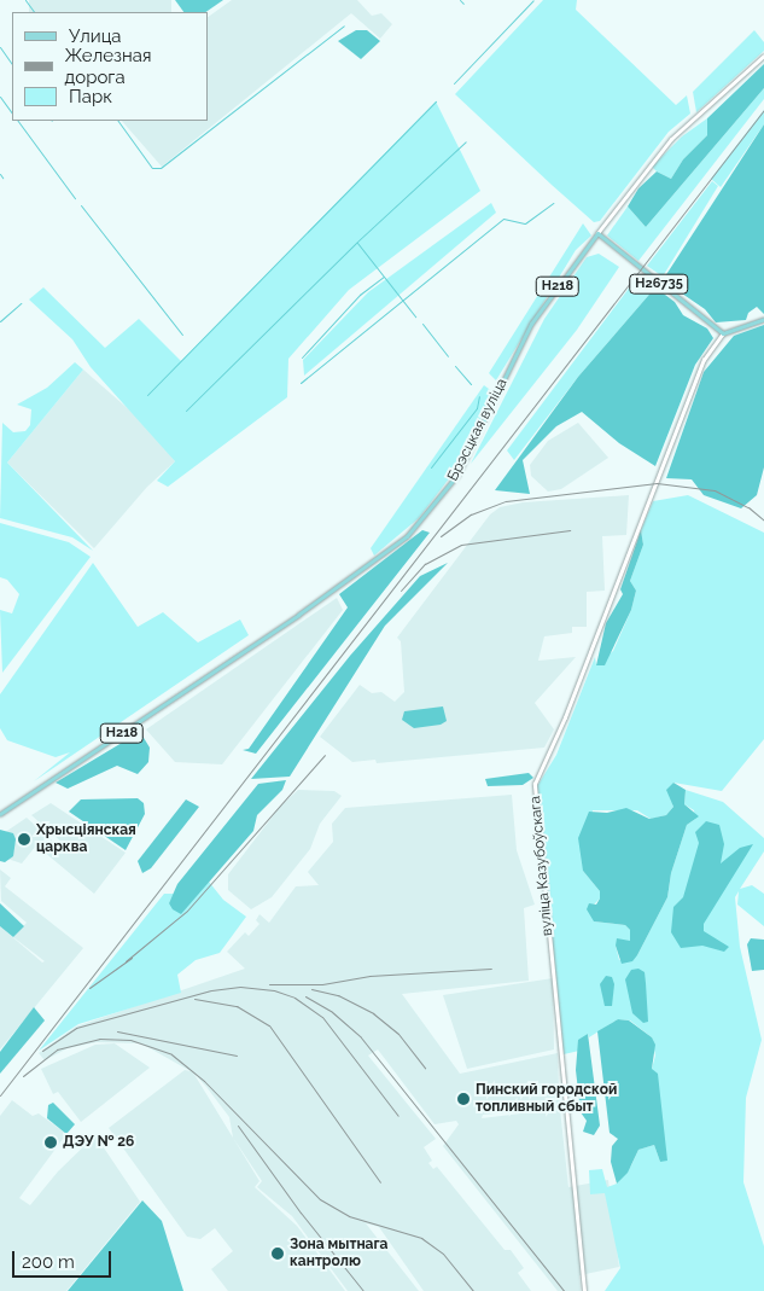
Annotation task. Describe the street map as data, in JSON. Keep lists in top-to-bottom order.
{
  "streets": {
    "main road": ["Н26735", "Н218", "Брэсцкая вуліца"],
    "street": ["вуліца Казубоўскага"]
  },
  "crossings": [
    ["Н26735", "Брэсцкая вуліца"],
    ["Н26735", "вуліца Казубоўскага"]
  ],
  "places": [
    "Хрысціянская царква",
    "Пинский городской топливный сбыт",
    "ДЭУ № 26",
    "Зона мытнага кантролю"
  ],
  "legend": ["Улица", "Железная дорога", "Парк"],
  "scale_bar": "200 m"
}
